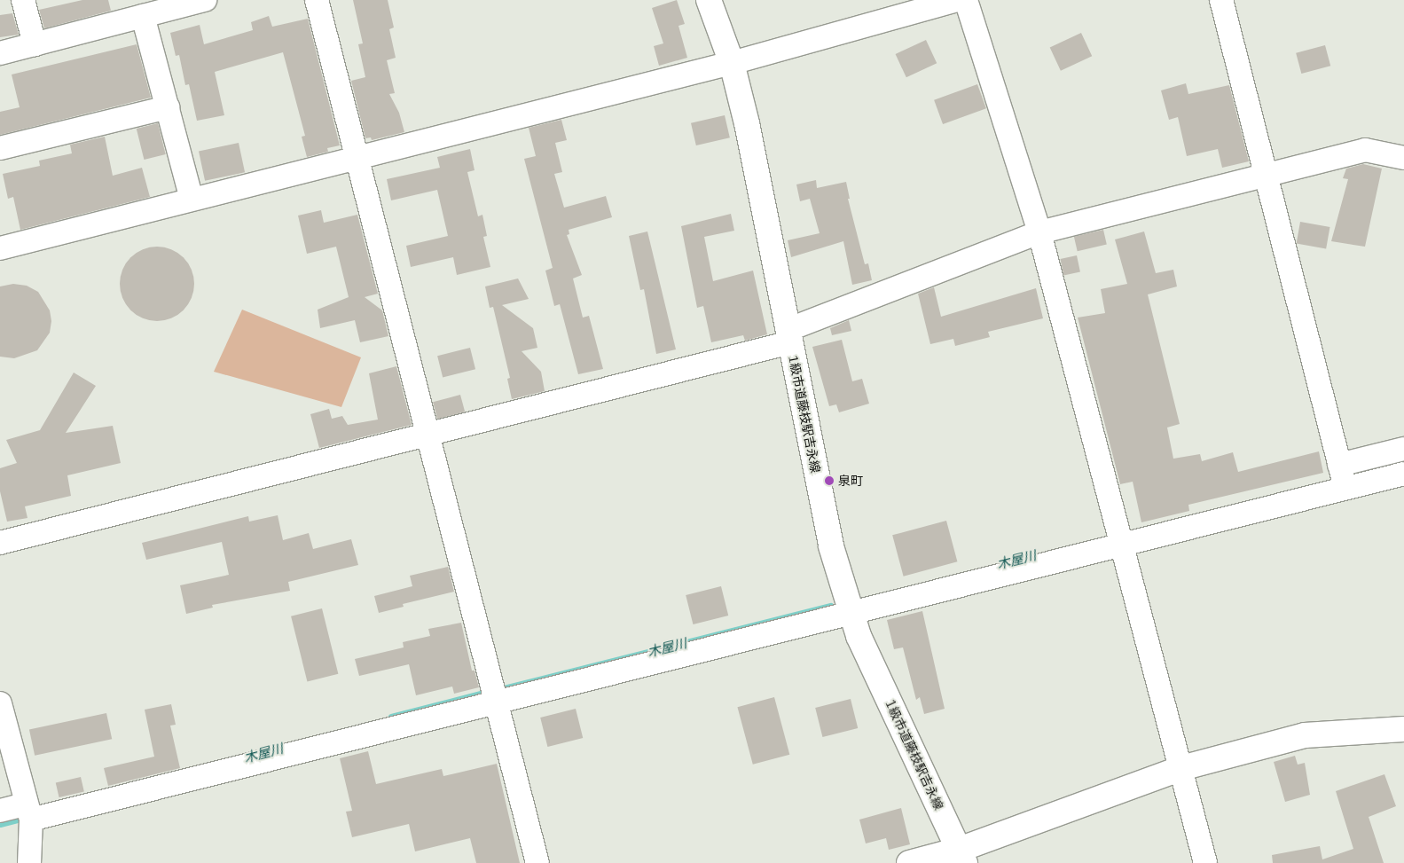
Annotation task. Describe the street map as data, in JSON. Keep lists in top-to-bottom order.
{
  "streets": {
    "street": ["1級市道藤枝駅吉永線"]
  },
  "water": ["木屋川"],
  "places": ["泉町"]
}
